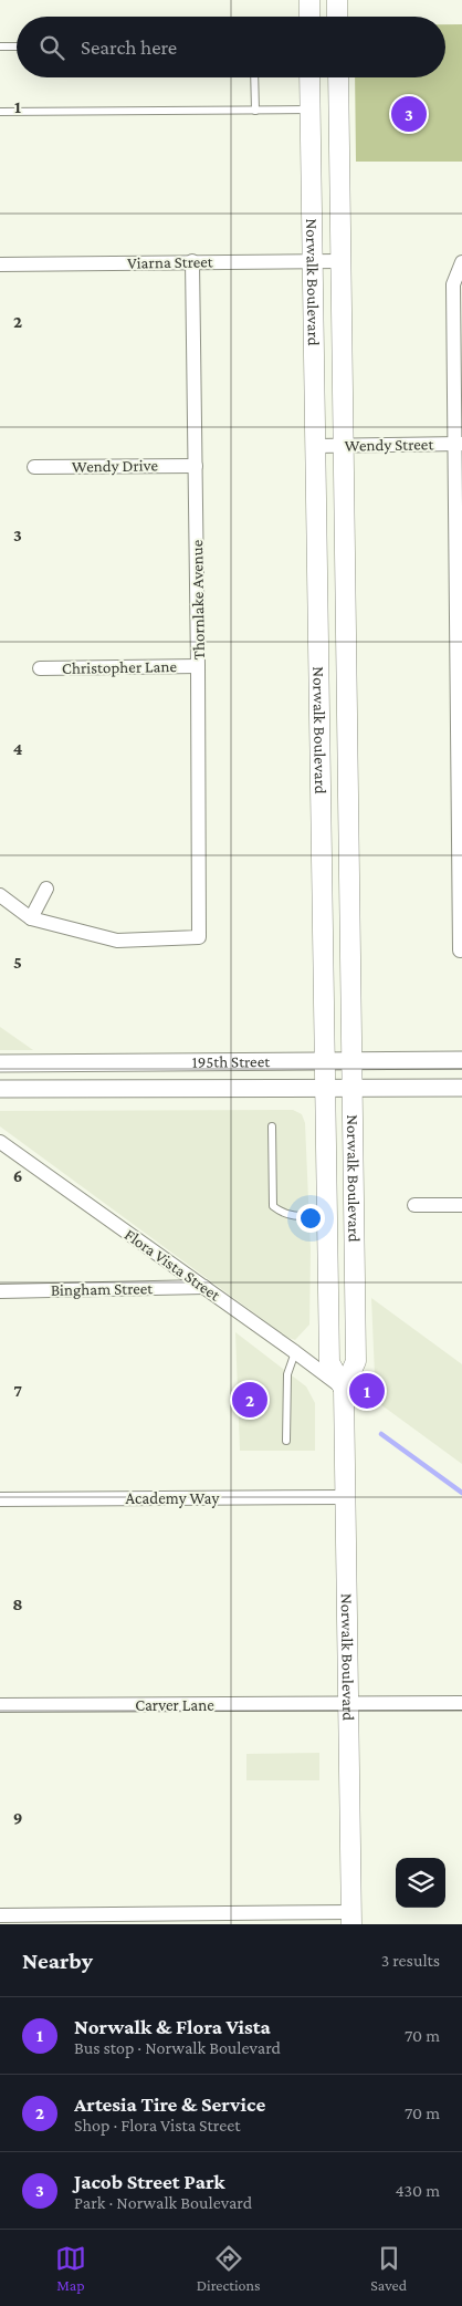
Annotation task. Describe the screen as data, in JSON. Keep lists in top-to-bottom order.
{
  "streets": {
    "main road": ["Norwalk Boulevard"],
    "street": [
      "Viarna Street",
      "Wendy Street",
      "Wendy Drive",
      "Thornlake Avenue",
      "Christopher Lane",
      "195th Street",
      "Flora Vista Street",
      "Bingham Street",
      "Academy Way",
      "Carver Lane"
    ]
  },
  "crossings": [
    ["Viarna Street", "Norwalk Boulevard"],
    ["Viarna Street", "Thornlake Avenue"],
    ["Norwalk Boulevard", "Wendy Street"],
    ["Norwalk Boulevard", "195th Street"],
    ["Norwalk Boulevard", "Flora Vista Street"],
    ["Norwalk Boulevard", "Academy Way"],
    ["Norwalk Boulevard", "Carver Lane"],
    ["Wendy Drive", "Thornlake Avenue"],
    ["Thornlake Avenue", "Christopher Lane"],
    ["Flora Vista Street", "Bingham Street"]
  ],
  "page": {
    "search": "Search here",
    "pins": ["3", "1", "2"],
    "heading": ["Nearby", "3 results"],
    "list": [
      {
        "mark": "1",
        "name": "Norwalk & Flora Vista",
        "note": "Bus stop · Norwalk Boulevard",
        "value": "70 m"
      },
      {
        "mark": "2",
        "name": "Artesia Tire & Service",
        "note": "Shop · Flora Vista Street",
        "value": "70 m"
      },
      {
        "mark": "3",
        "name": "Jacob Street Park",
        "note": "Park · Norwalk Boulevard",
        "value": "430 m"
      }
    ],
    "nav": ["Map", "Directions", "Saved"]
  },
  "grid": {
    "rows": [
      "1",
      "2",
      "3",
      "4",
      "5",
      "6",
      "7",
      "8",
      "9"
    ]
  }
}
